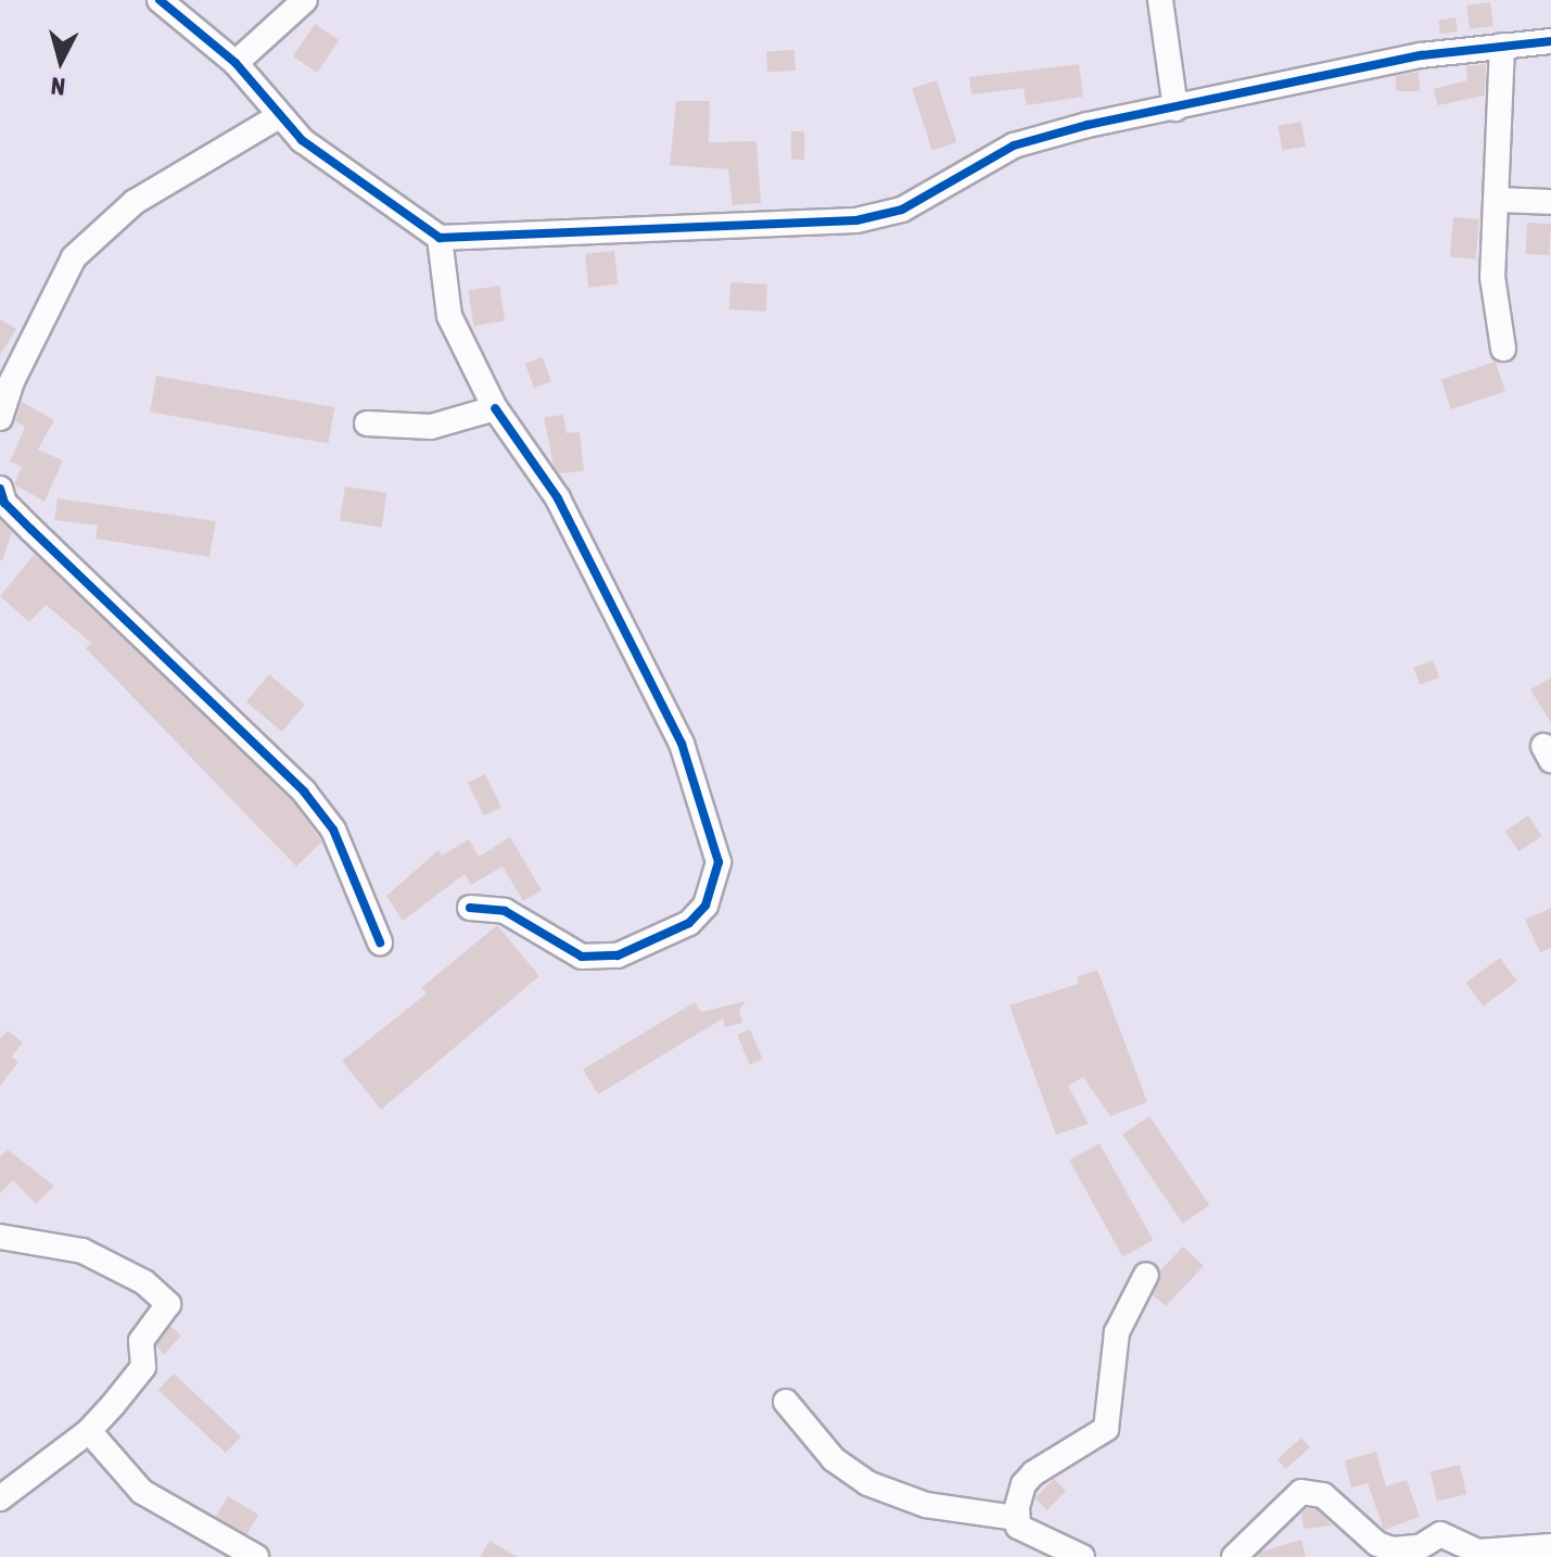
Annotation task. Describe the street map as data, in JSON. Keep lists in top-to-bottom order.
{
  "north": "bottom"
}
